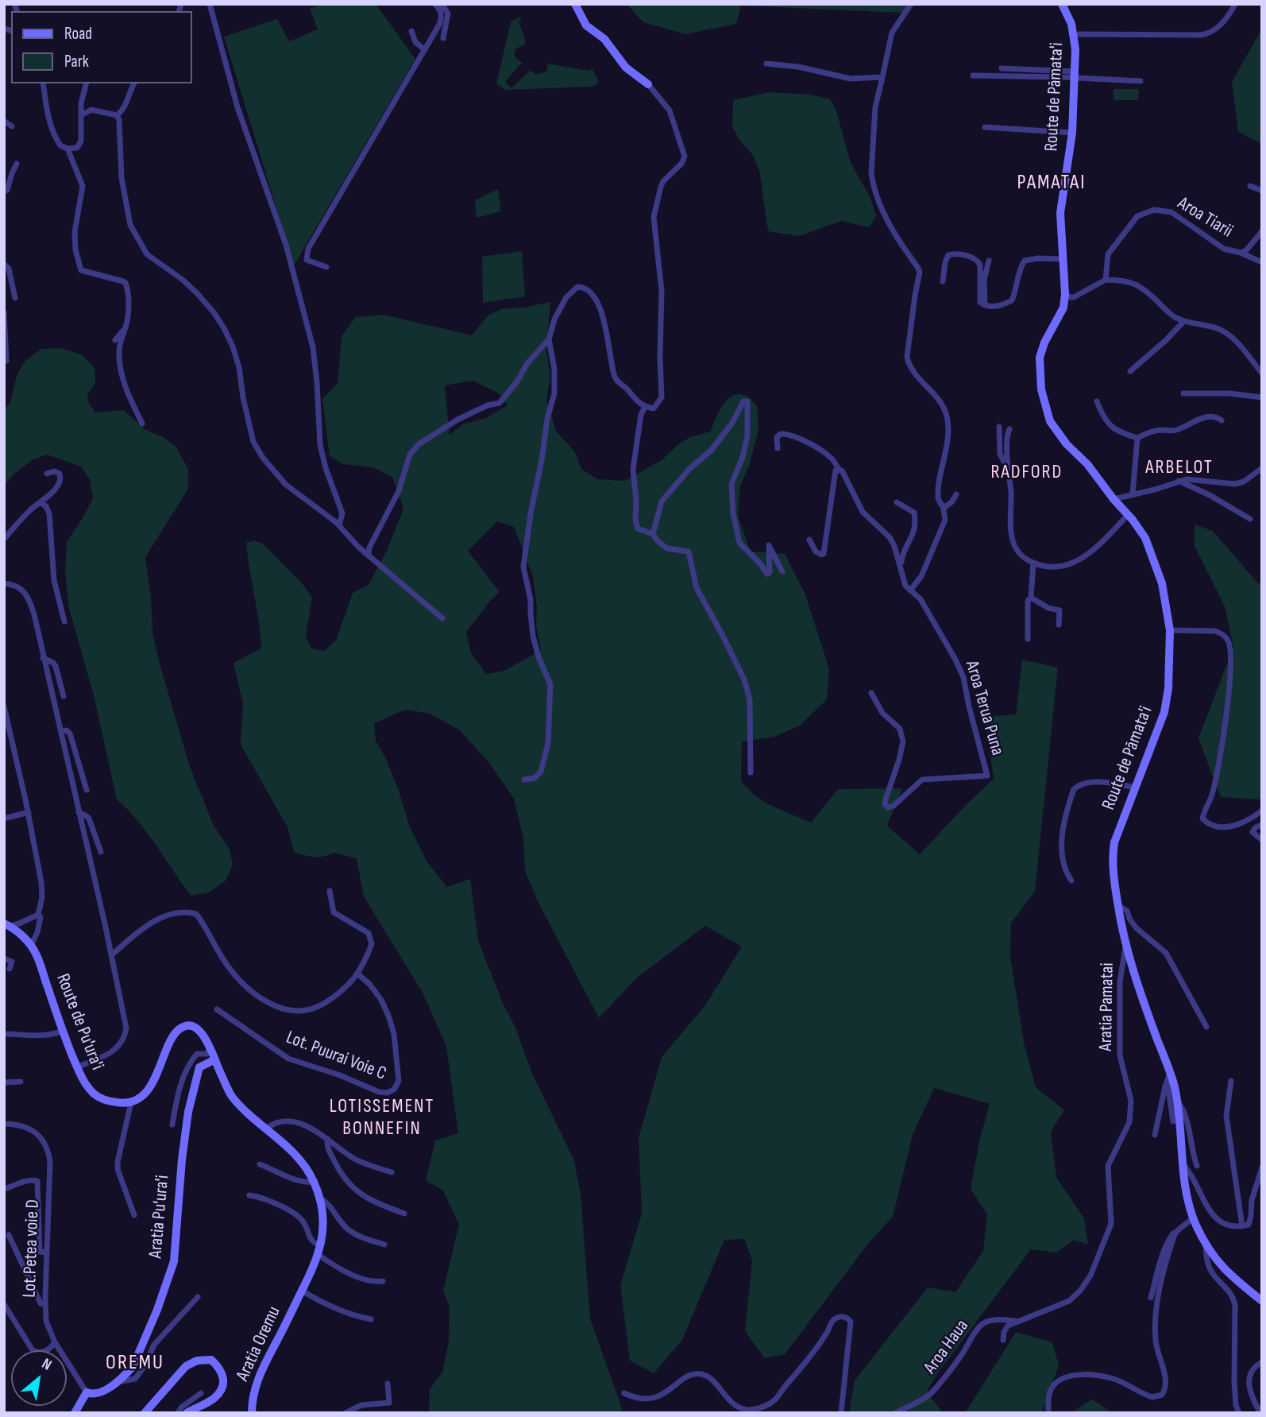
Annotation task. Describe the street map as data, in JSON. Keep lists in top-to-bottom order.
{
  "streets": {
    "main road": [
      "Route de Pāmata'i",
      "Route de Pu'ura'i",
      "Aratia Pu'ura'i",
      "Aratia Oremu"
    ],
    "street": [
      "Aroa Tiarii",
      "Aroa Terua Puna",
      "Aratia Pamatai",
      "Lot. Puurai Voie C",
      "Lot.Petea voie D",
      "Aroa Haua"
    ]
  },
  "crossings": [
    ["Route de Pāmata'i", "Aratia Pamatai"],
    ["Aratia Pamatai", "Aroa Haua"],
    ["Aratia Pu'ura'i", "Lot.Petea voie D"],
    ["Aratia Pu'ura'i", "Aratia Oremu"]
  ],
  "districts": [
    "PAMATAI",
    "ARBELOT",
    "RADFORD",
    "LOTISSEMENT BONNEFIN",
    "OREMU"
  ],
  "legend": ["Road", "Park"],
  "north": "top right"
}
